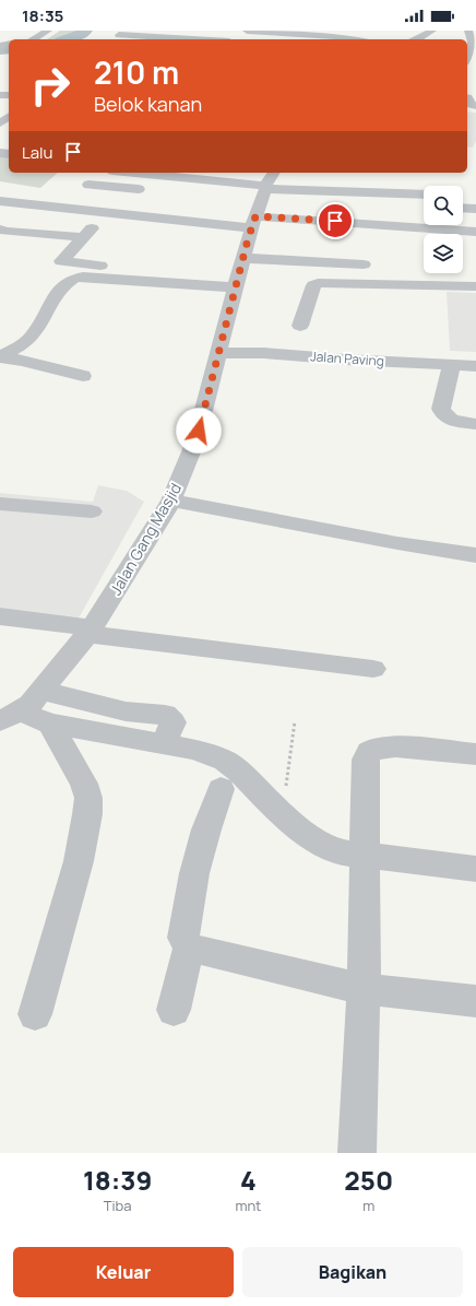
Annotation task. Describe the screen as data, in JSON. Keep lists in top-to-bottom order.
{
  "streets": {
    "street": ["Jalan Paving", "Jalan Gang Masjid"]
  },
  "crossings": [
    ["Jalan Paving", "Jalan Gang Masjid"]
  ],
  "page": {
    "status": "18:35",
    "turn": ["210 m", "Belok kanan"],
    "then": "Lalu",
    "eta": [
      "18:39",
      "Tiba",
      "4",
      "mnt",
      "250",
      "m"
    ],
    "buttons": ["Keluar", "Bagikan"]
  }
}
